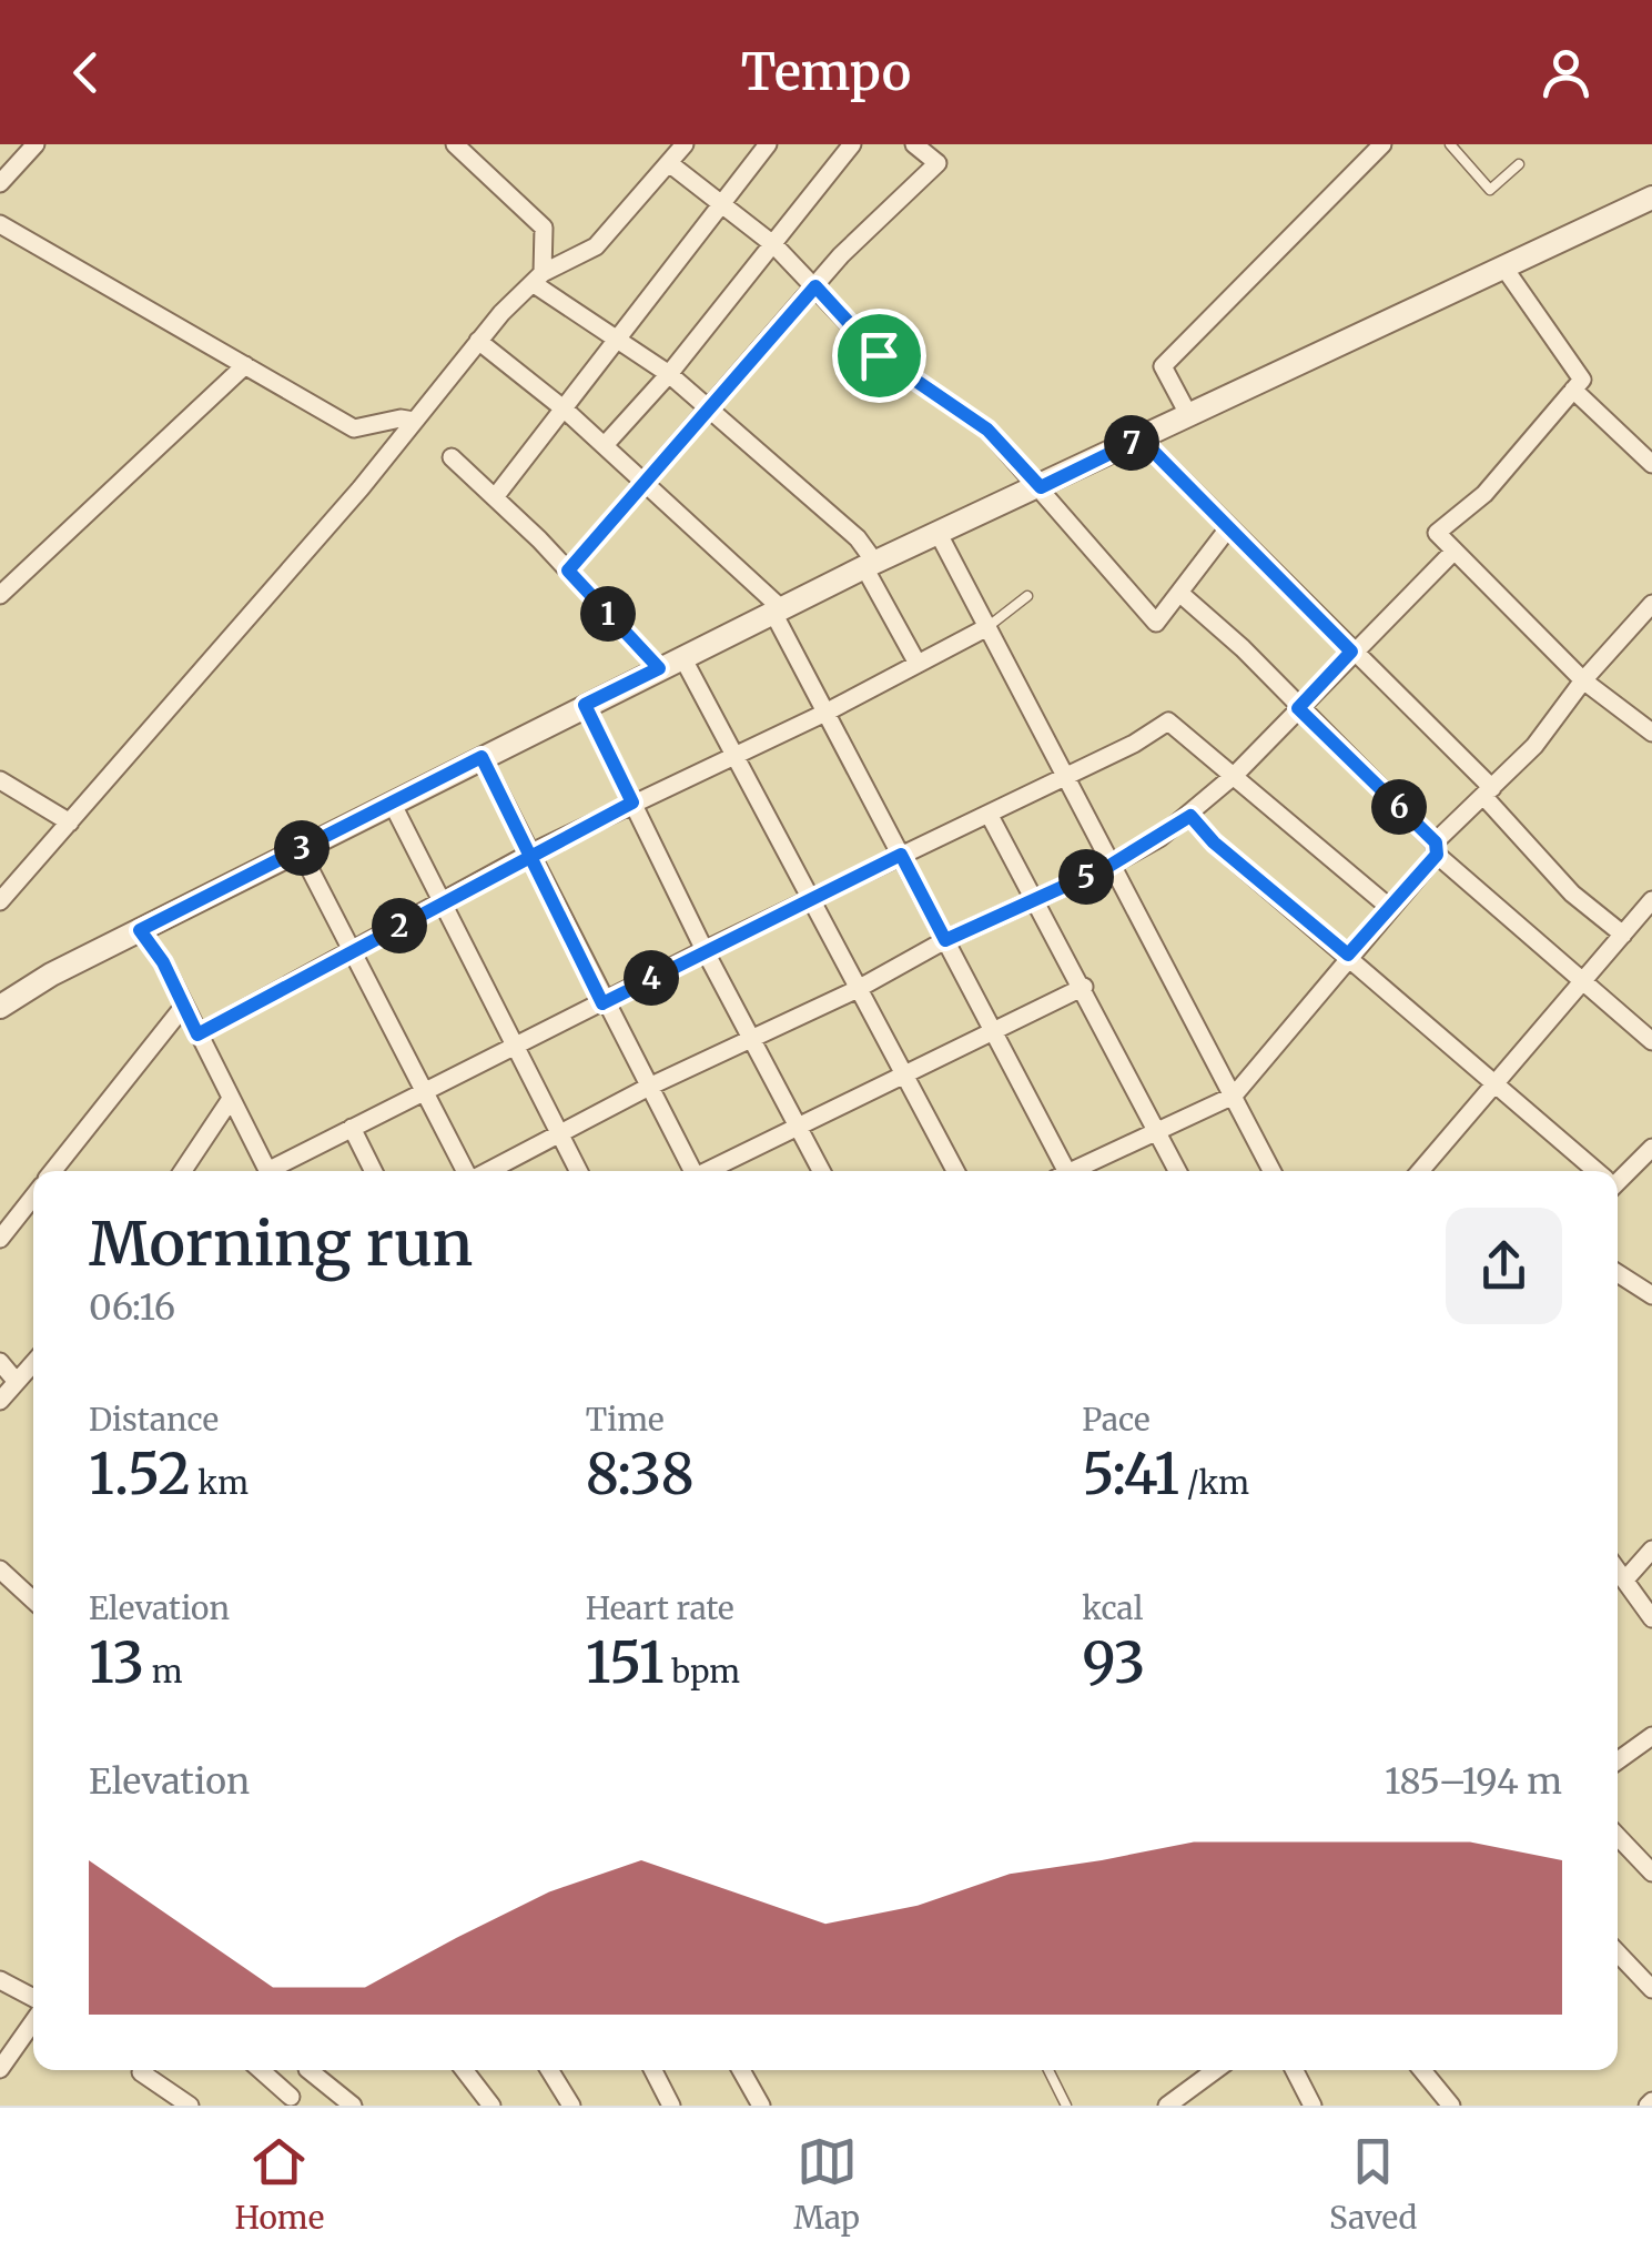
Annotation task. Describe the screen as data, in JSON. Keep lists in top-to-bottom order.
{
  "page": {
    "header": "Tempo",
    "pins": [
      "7",
      "1",
      "6",
      "3",
      "5",
      "2",
      "4"
    ],
    "heading": ["Morning run", "06:16"],
    "stats": [
      ["Distance", "1.52 km"],
      ["Time", "8:38"],
      ["Pace", "5:41 /km"],
      ["Elevation", "13 m"],
      ["Heart rate", "151 bpm"],
      ["kcal", "93"]
    ],
    "chart": ["Elevation", "185–194 m"],
    "tabs": ["Home", "Map", "Saved"]
  }
}
